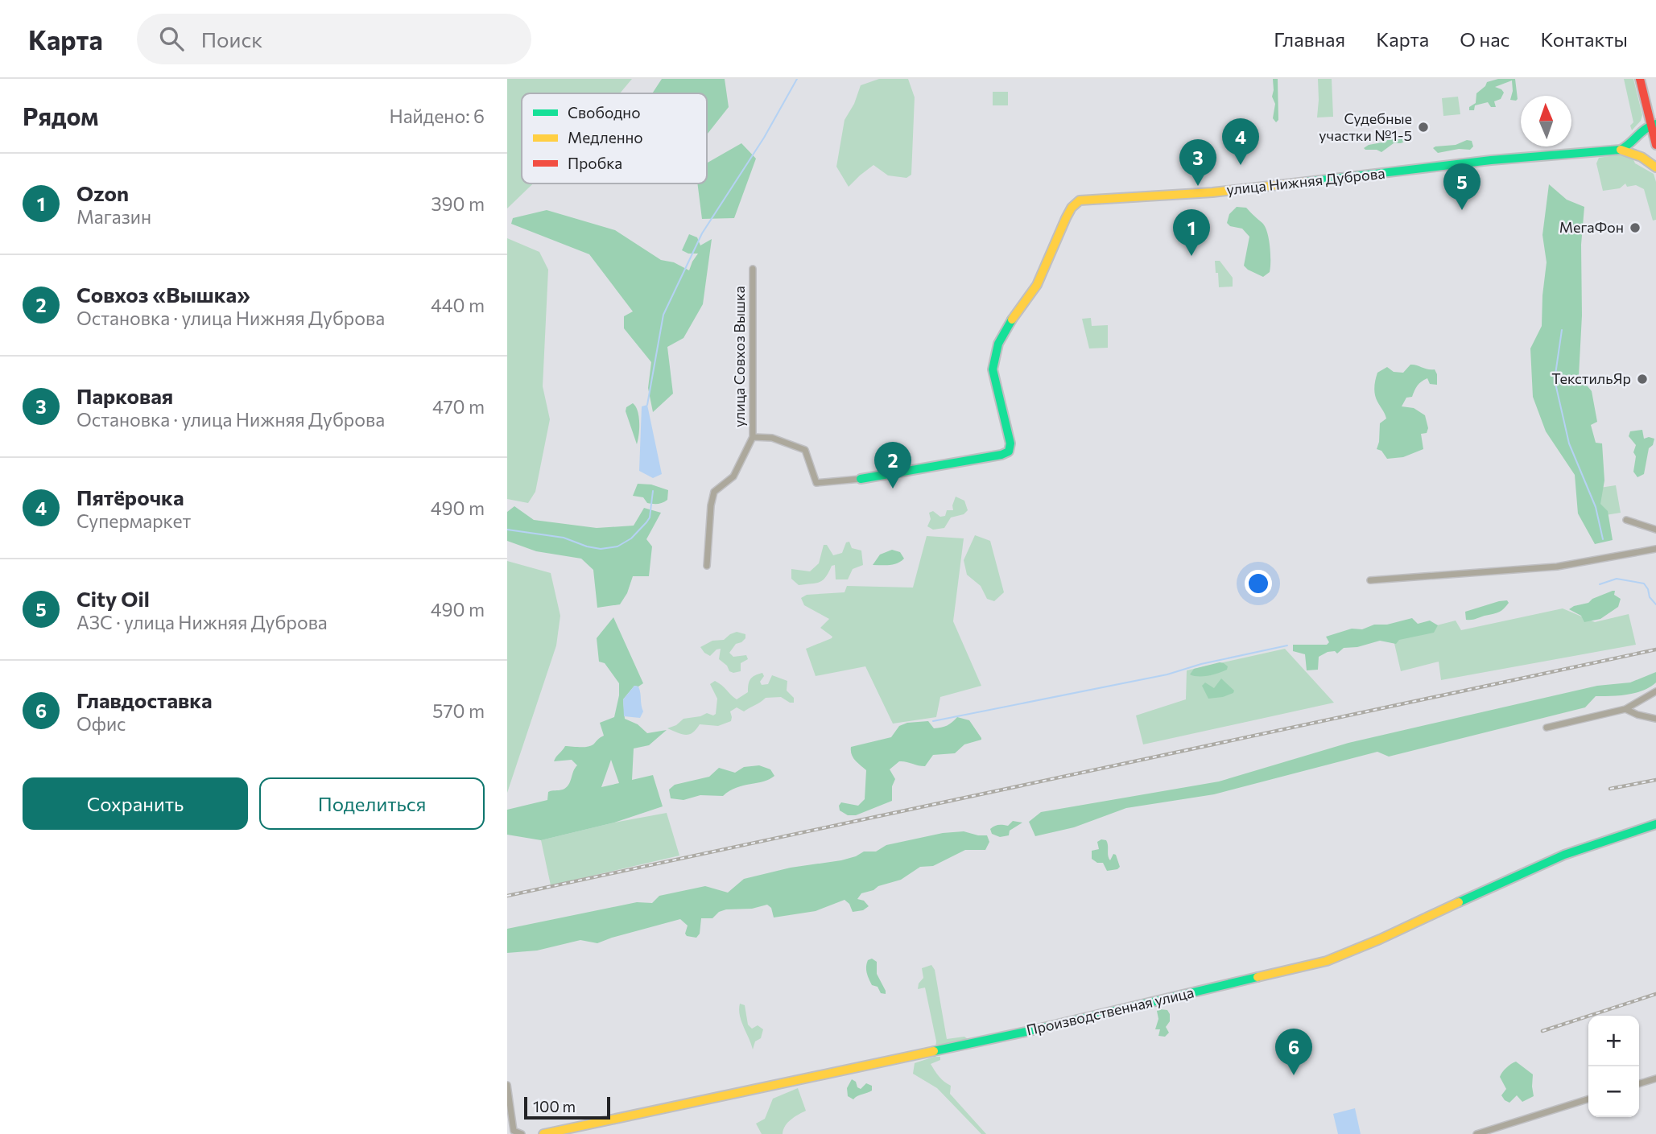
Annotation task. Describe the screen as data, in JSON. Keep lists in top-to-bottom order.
{
  "streets": {
    "street": ["улица Нижняя Дуброва", "улица Совхоз Вышка", "Производственная улица"]
  },
  "places": ["Судебные участки №1-5", "МегаФон", "ТекстильЯр"],
  "legend": ["Свободно", "Медленно", "Пробка"],
  "scale_bar": "100 m",
  "north": "top",
  "page": {
    "header": "Карта",
    "search": "Поиск",
    "nav": [
      "Главная",
      "Карта",
      "О нас",
      "Контакты"
    ],
    "heading": ["Рядом", "Найдено: 6"],
    "pins": [
      "4",
      "3",
      "5",
      "1",
      "2",
      "6"
    ],
    "list": [
      {
        "mark": "1",
        "name": "Ozon",
        "note": "Магазин",
        "value": "390 m"
      },
      {
        "mark": "2",
        "name": "Совхоз «Вышка»",
        "note": "Остановка · улица Нижняя Дуброва",
        "value": "440 m"
      },
      {
        "mark": "3",
        "name": "Парковая",
        "note": "Остановка · улица Нижняя Дуброва",
        "value": "470 m"
      },
      {
        "mark": "4",
        "name": "Пятёрочка",
        "note": "Супермаркет",
        "value": "490 m"
      },
      {
        "mark": "5",
        "name": "City Oil",
        "note": "АЗС · улица Нижняя Дуброва",
        "value": "490 m"
      },
      {
        "mark": "6",
        "name": "Главдоставка",
        "note": "Офис",
        "value": "570 m"
      }
    ],
    "buttons": ["Сохранить", "Поделиться"],
    "map_buttons": ["+", "−"],
    "scale": "100 m"
  }
}
